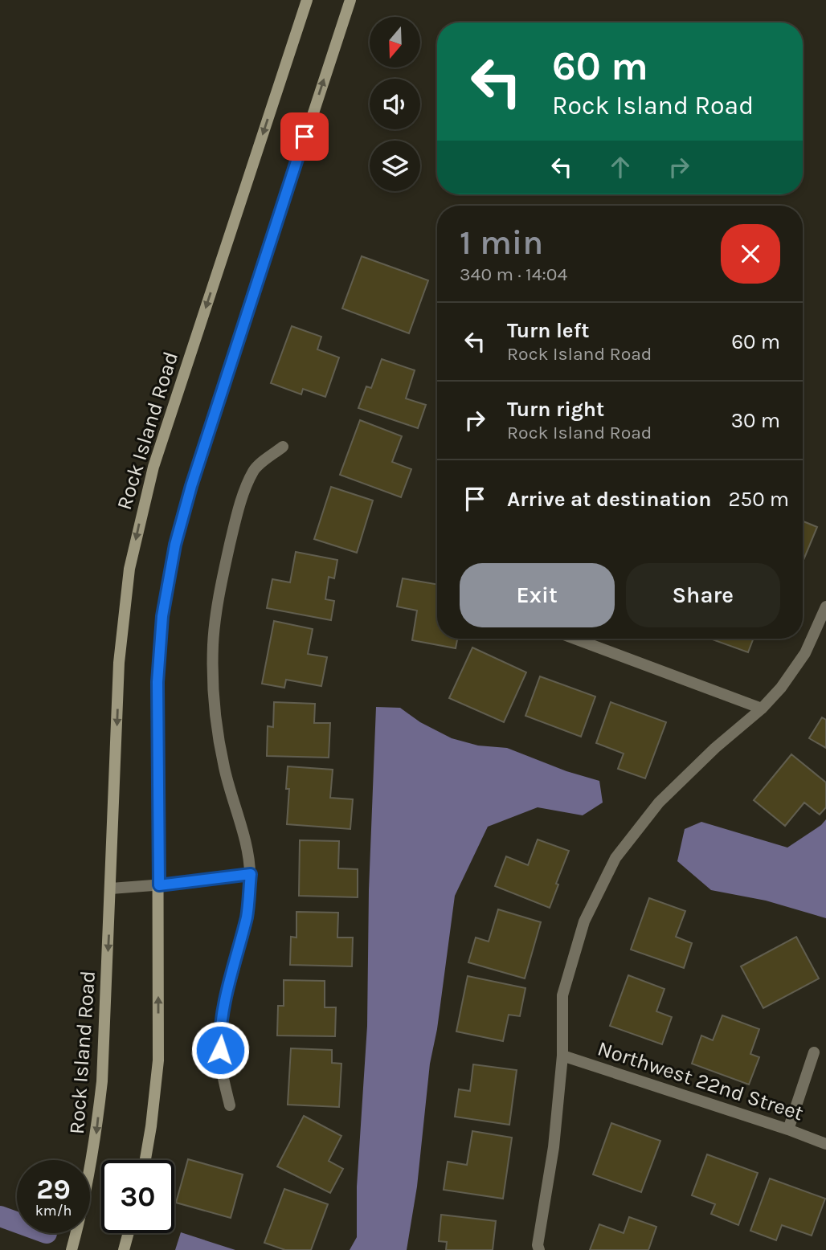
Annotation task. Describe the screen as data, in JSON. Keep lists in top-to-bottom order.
{
  "streets": {
    "main road": ["Rock Island Road"],
    "street": ["Northwest 22nd Street"]
  },
  "north": "bottom",
  "page": {
    "turn": ["60 m", "Rock Island Road"],
    "heading": ["1 min", "340 m · 14:04"],
    "list": [
      {
        "name": "Turn left",
        "note": "Rock Island Road",
        "value": "60 m"
      },
      {
        "name": "Turn right",
        "note": "Rock Island Road",
        "value": "30 m"
      },
      {
        "name": "Arrive at destination",
        "value": "250 m"
      }
    ],
    "buttons": ["Exit", "Share"],
    "speed": "29 km/h",
    "limit": "30"
  }
}
